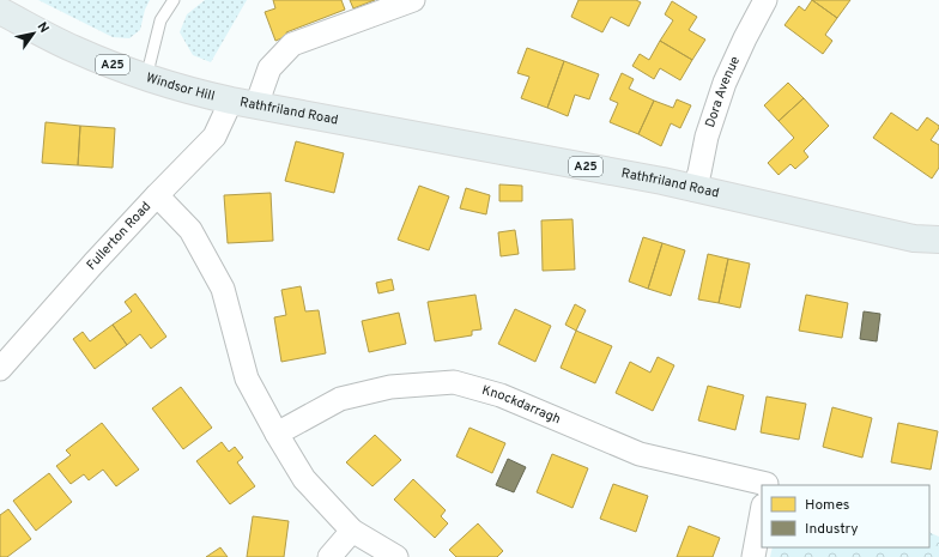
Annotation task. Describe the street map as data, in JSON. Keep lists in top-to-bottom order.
{
  "streets": {
    "main road": ["A25", "Windsor Hill", "Rathfriland Road"],
    "street": ["Dora Avenue", "Fullerton Road", "Knockdarragh"]
  },
  "crossings": [
    ["Windsor Hill", "Rathfriland Road"],
    ["Windsor Hill", "Fullerton Road"],
    ["Dora Avenue", "Rathfriland Road"],
    ["Rathfriland Road", "Fullerton Road"]
  ],
  "legend": ["Homes", "Industry"],
  "north": "top right"
}
